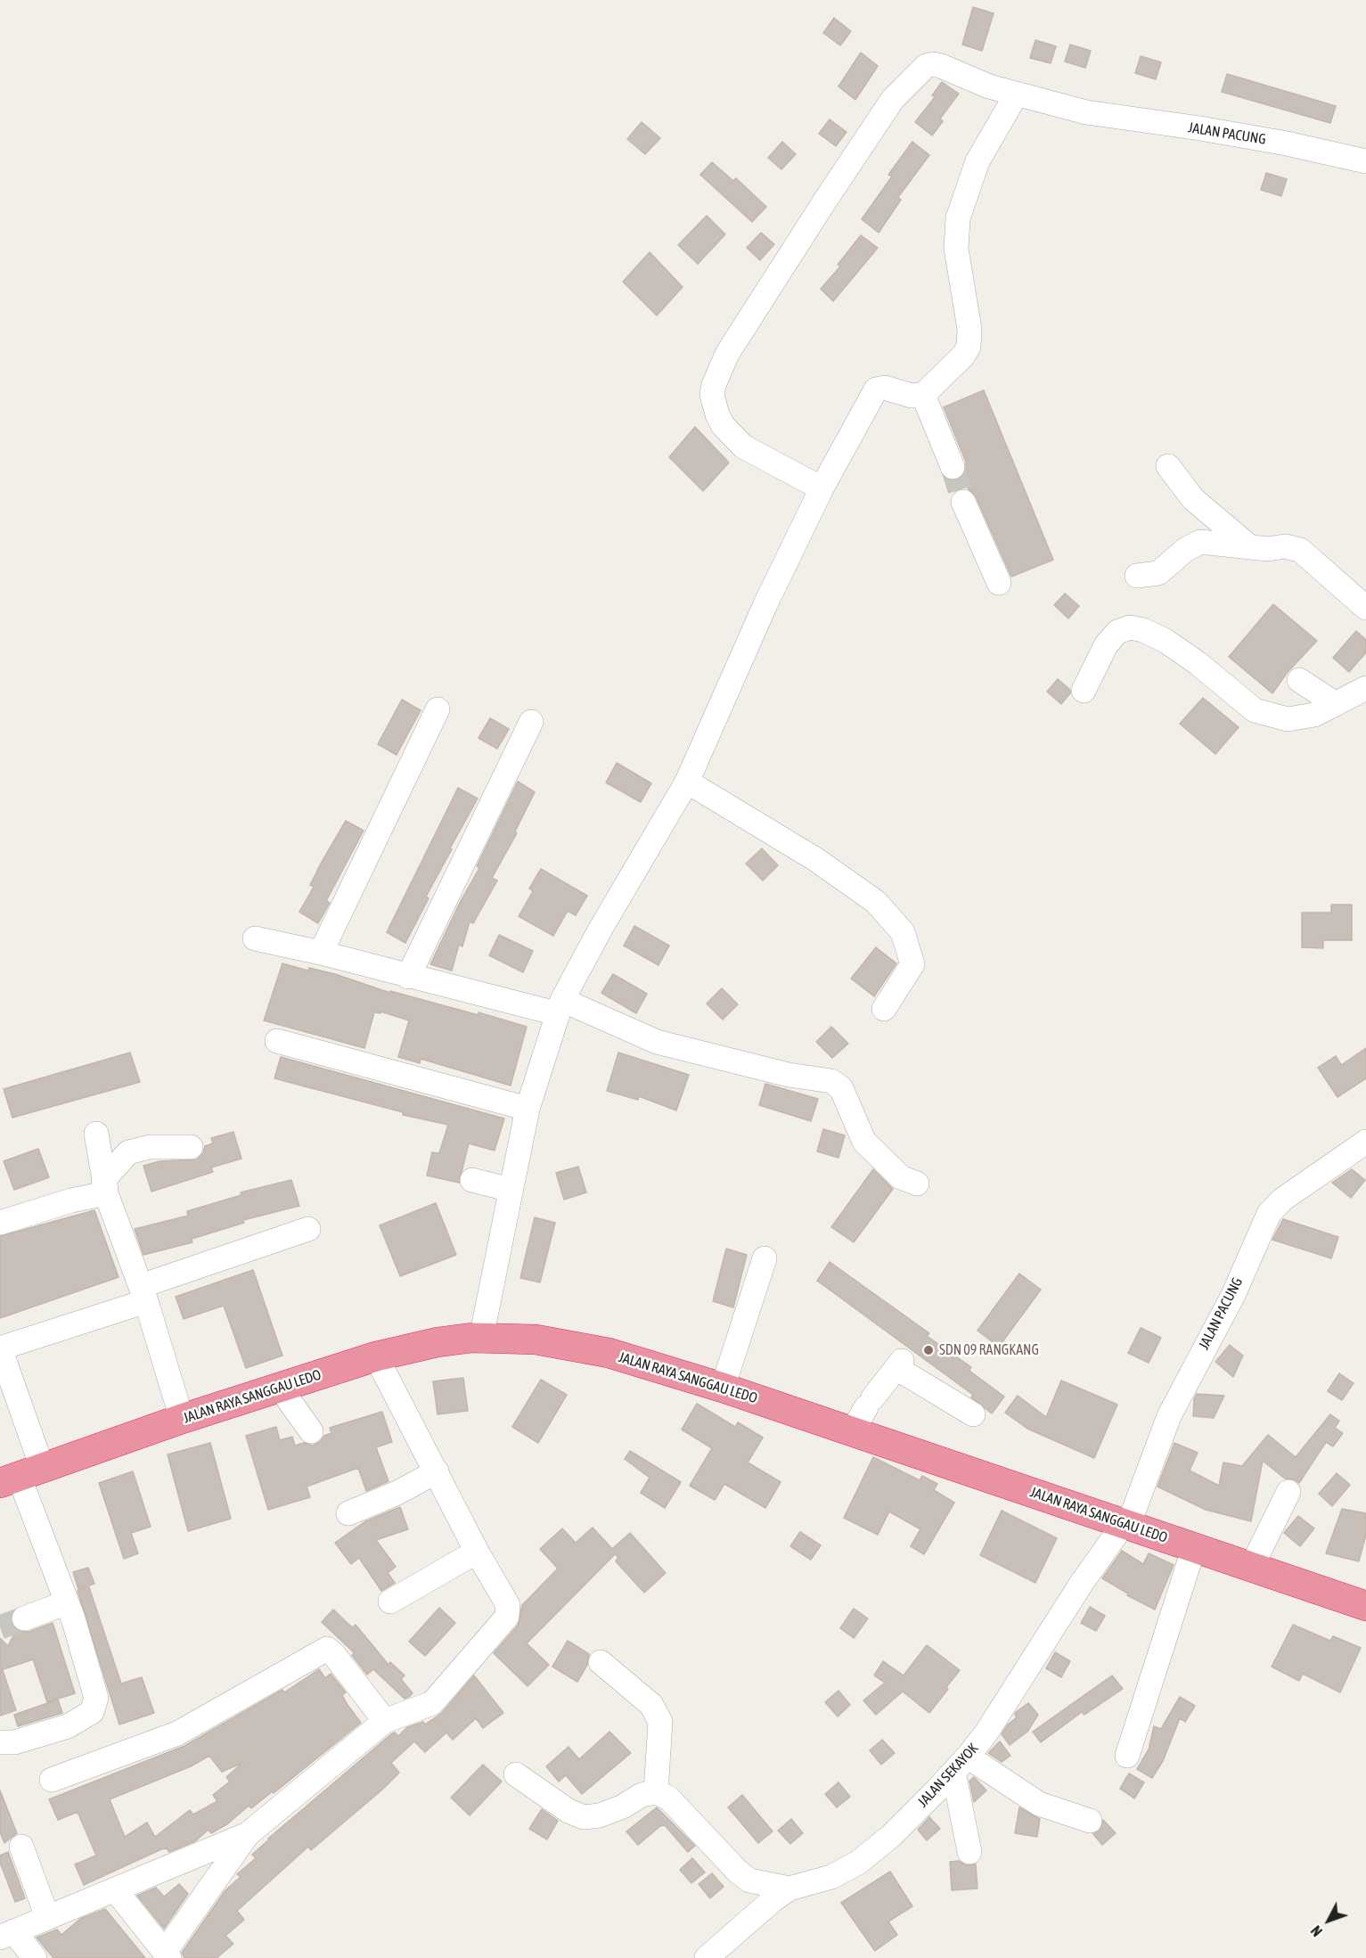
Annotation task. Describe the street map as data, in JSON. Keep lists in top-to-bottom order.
{
  "streets": {
    "highway": ["JALAN RAYA SANGGAU LEDO"],
    "street": ["JALAN PACUNG", "JALAN SEKAYOK"]
  },
  "crossings": [
    ["JALAN PACUNG", "JALAN RAYA SANGGAU LEDO"],
    ["JALAN PACUNG", "JALAN SEKAYOK"],
    ["JALAN RAYA SANGGAU LEDO", "JALAN SEKAYOK"]
  ],
  "places": ["SDN 09 RANGKANG"],
  "north": "bottom left"
}
